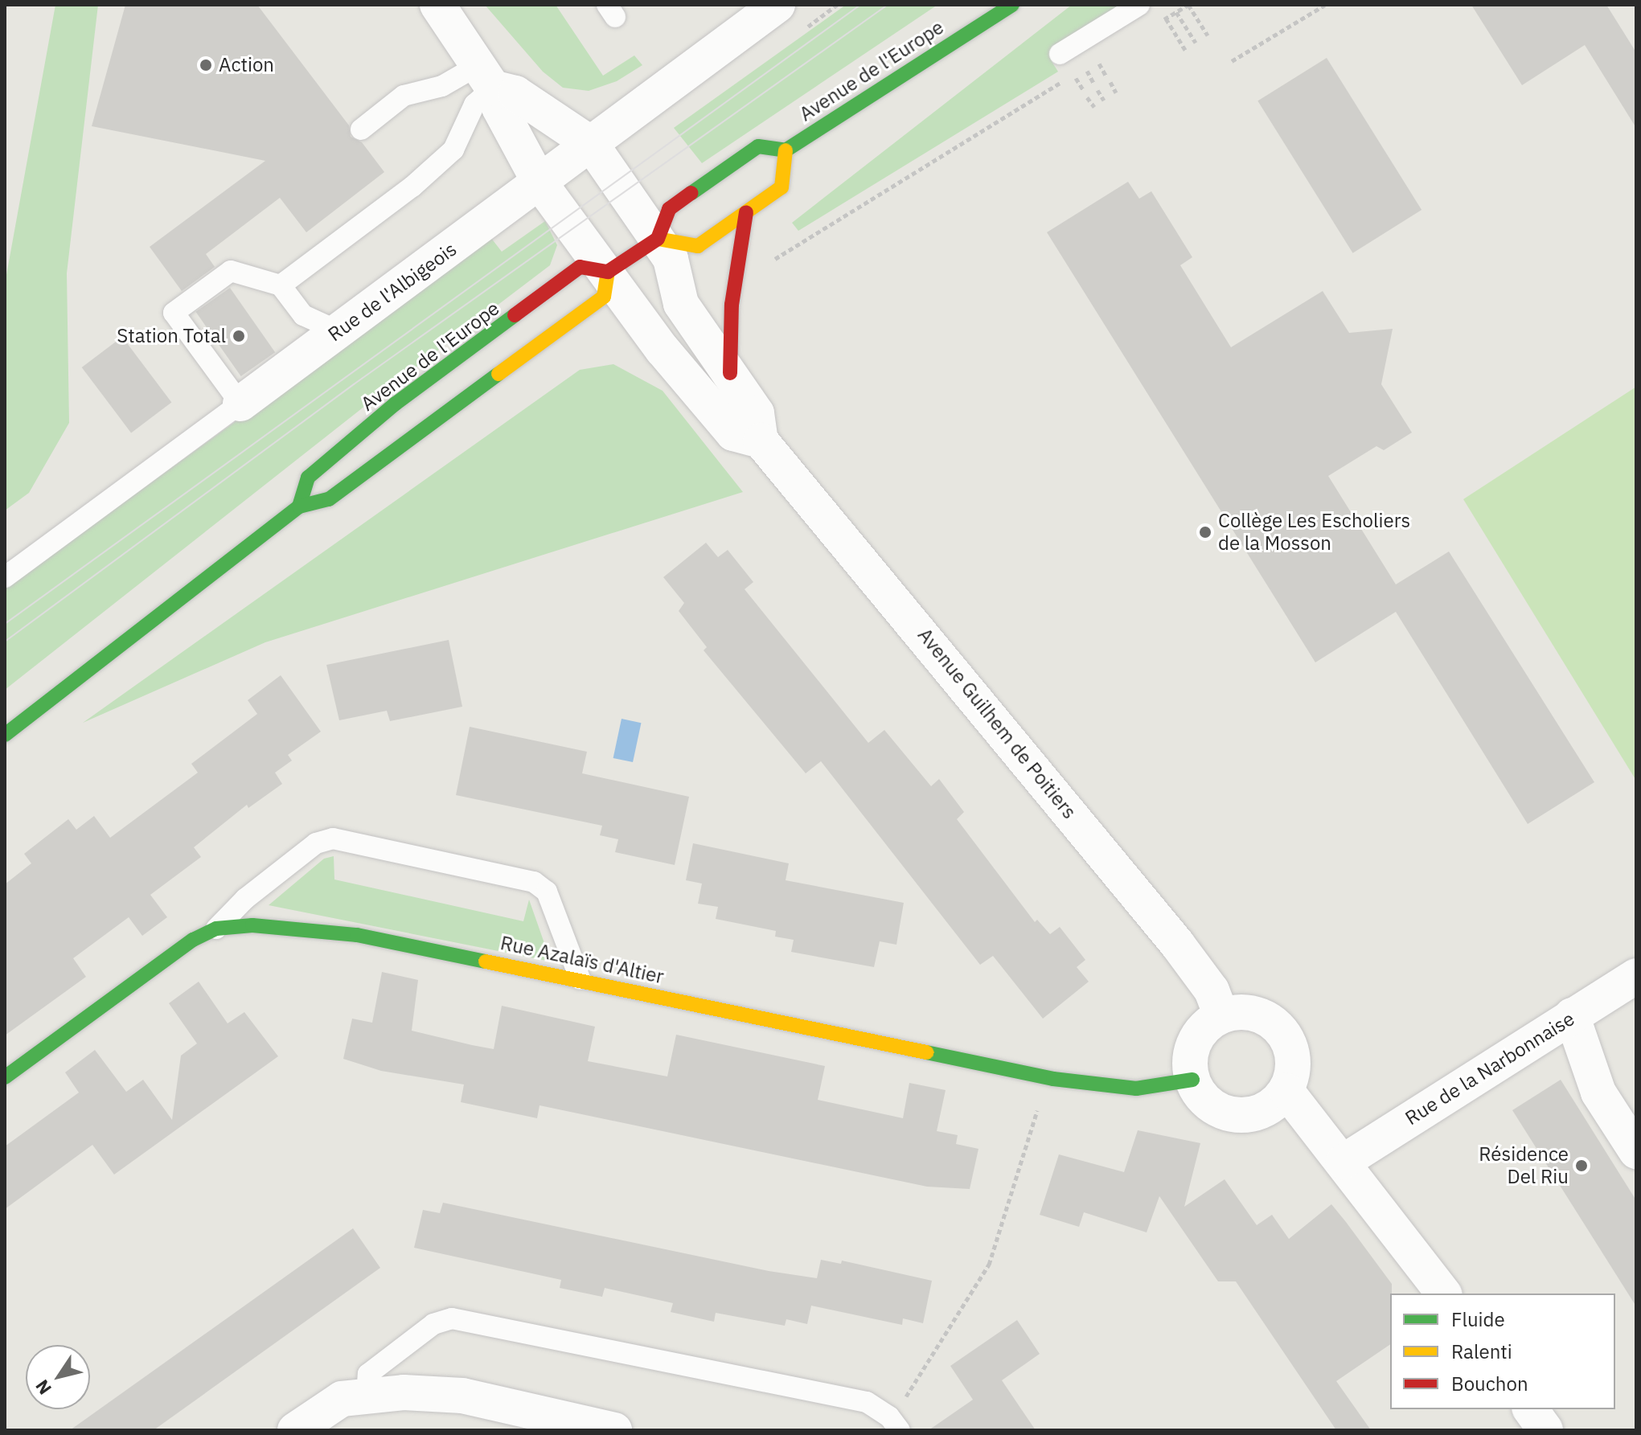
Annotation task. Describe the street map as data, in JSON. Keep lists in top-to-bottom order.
{
  "streets": {
    "main road": ["Avenue de l'Europe", "Rue Azalaïs d'Altier"],
    "street": ["Rue de l'Albigeois", "Avenue Guilhem de Poitiers", "Rue de la Narbonnaise"]
  },
  "crossings": [
    ["Rue de l'Albigeois", "Avenue Guilhem de Poitiers"],
    ["Avenue Guilhem de Poitiers", "Rue Azalaïs d'Altier"]
  ],
  "places": [
    "Action",
    "Station Total",
    "Collège Les Escholiers de la Mosson",
    "Résidence Del Riu"
  ],
  "legend": ["Fluide", "Ralenti", "Bouchon"],
  "north": "bottom left"
}
